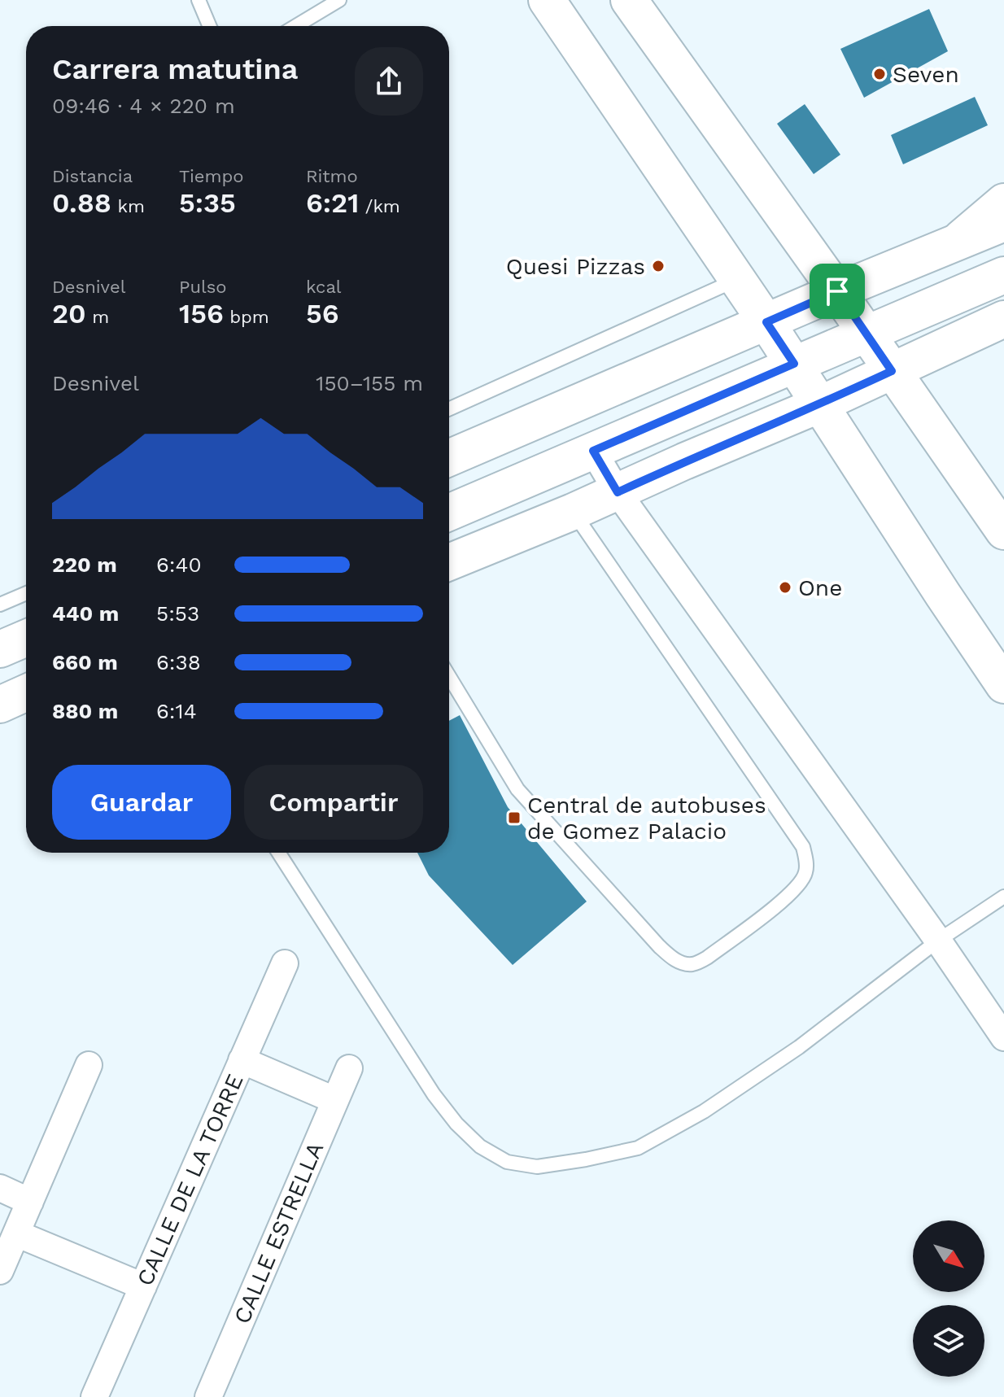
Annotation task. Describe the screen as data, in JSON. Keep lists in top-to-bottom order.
{
  "streets": {
    "street": ["CALLE DE LA TORRE", "CALLE ESTRELLA"]
  },
  "places": {
    "other": ["Seven", "Quesi Pizzas", "One"],
    "transit": ["Central de autobuses de Gomez Palacio"]
  },
  "north": "bottom right",
  "page": {
    "heading": ["Carrera matutina", "09:46 · 4 × 220 m"],
    "stats": [
      ["Distancia", "0.88 km"],
      ["Tiempo", "5:35"],
      ["Ritmo", "6:21 /km"],
      ["Desnivel", "20 m"],
      ["Pulso", "156 bpm"],
      ["kcal", "56"]
    ],
    "chart": ["Desnivel", "150–155 m"],
    "list": [
      {
        "name": "220 m",
        "note": "6:40"
      },
      {
        "name": "440 m",
        "note": "5:53"
      },
      {
        "name": "660 m",
        "note": "6:38"
      },
      {
        "name": "880 m",
        "note": "6:14"
      }
    ],
    "buttons": ["Guardar", "Compartir"]
  }
}
